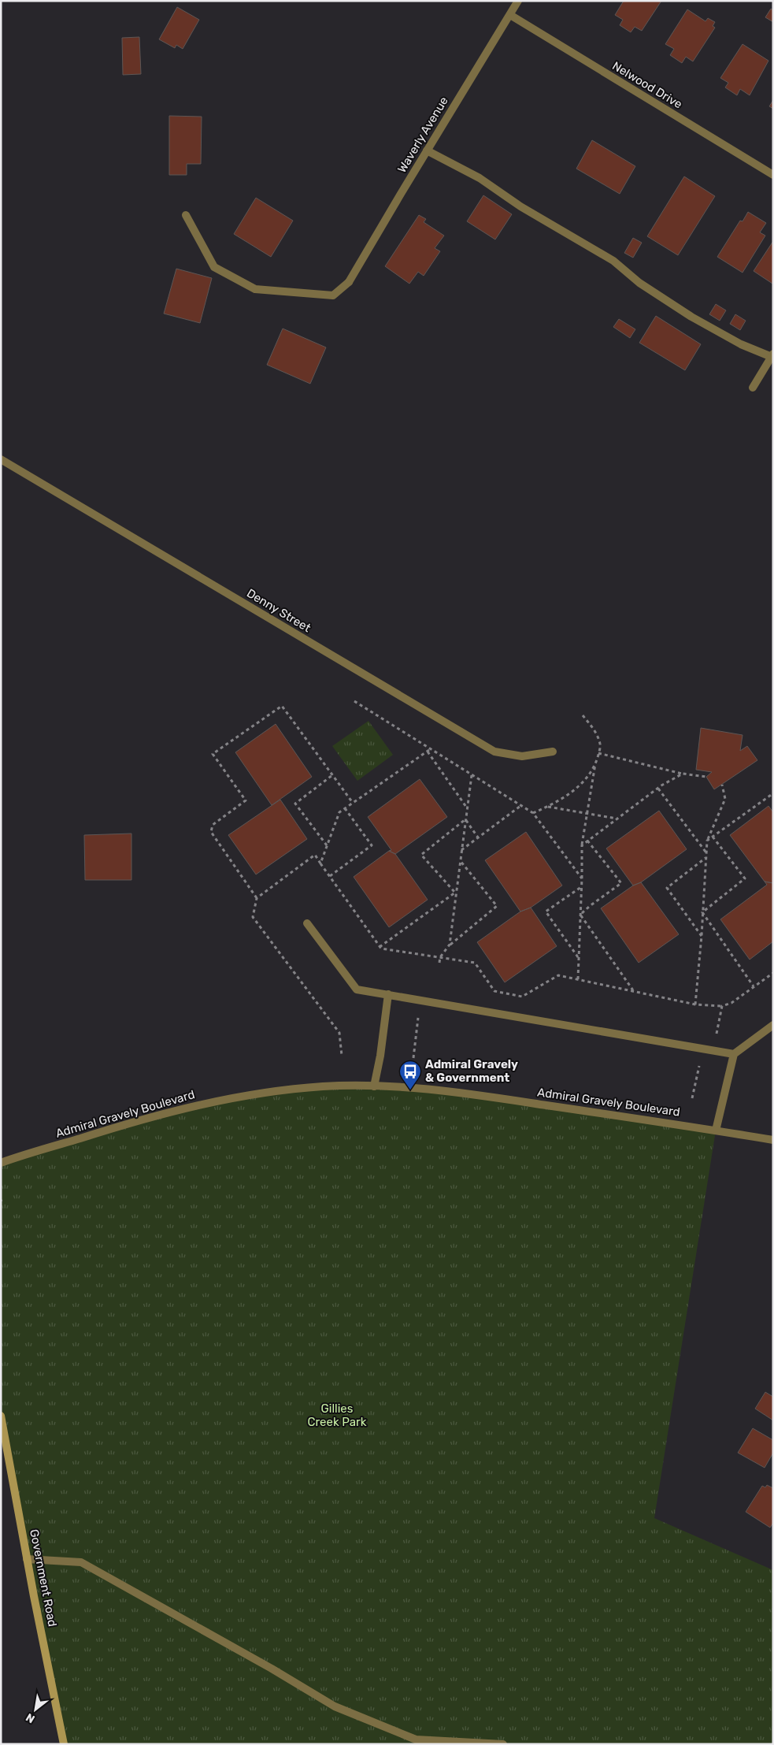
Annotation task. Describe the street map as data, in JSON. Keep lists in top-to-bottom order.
{
  "streets": {
    "main road": ["Government Road"],
    "street": [
      "Nelwood Drive",
      "Waverly Avenue",
      "Denny Street",
      "Admiral Gravely Boulevard"
    ]
  },
  "crossings": [
    ["Nelwood Drive", "Waverly Avenue"]
  ],
  "parks": ["Gillies Creek Park"],
  "places": {
    "bus stop": ["Admiral Gravely & Government"]
  },
  "north": "bottom left"
}
